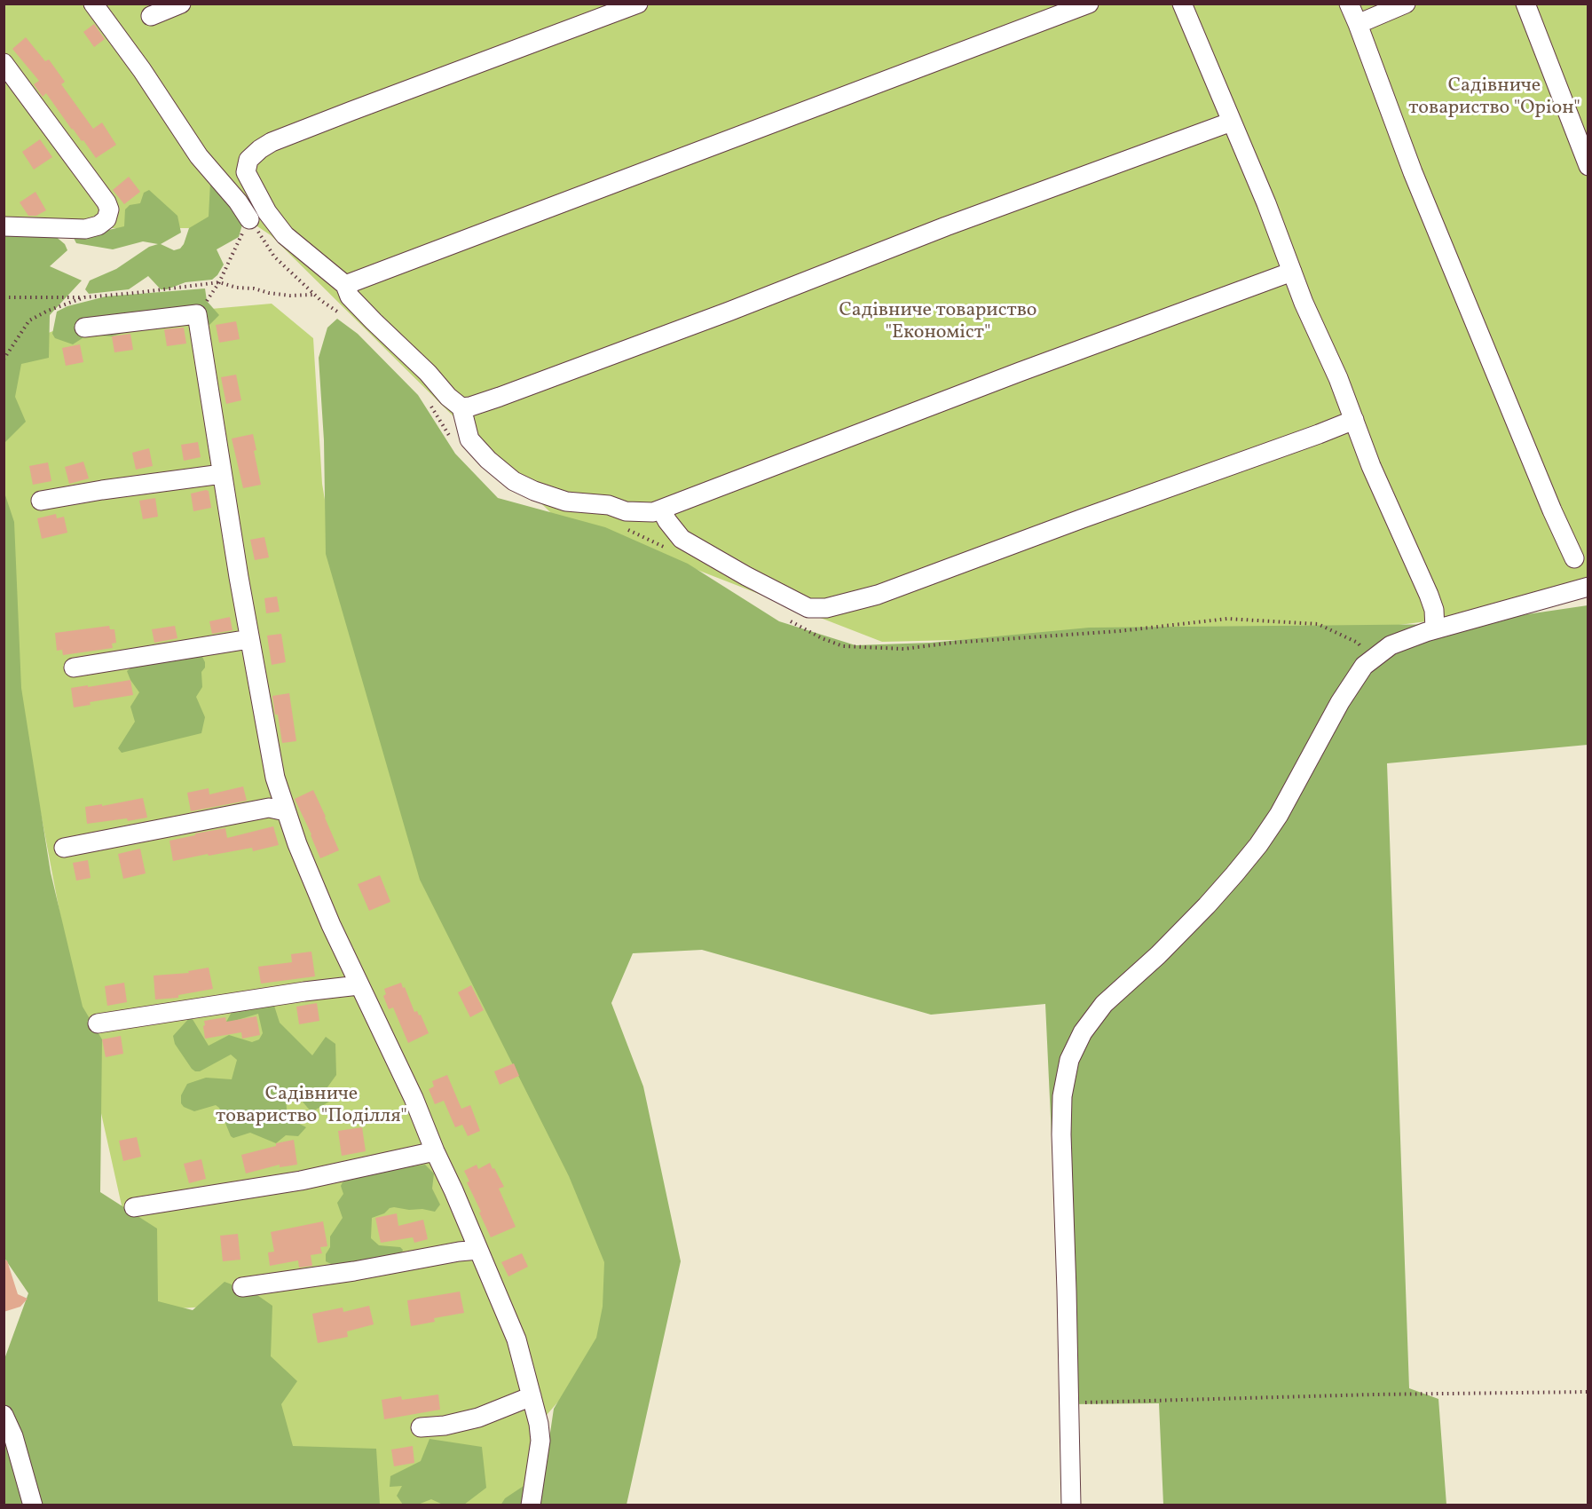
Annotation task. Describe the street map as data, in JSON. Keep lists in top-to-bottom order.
{
  "parks": ["Садівниче товариство \"Оріон\"", "Садівниче товариство \"Економіст\"", "Садівниче товариство \"Поділля\""]
}
